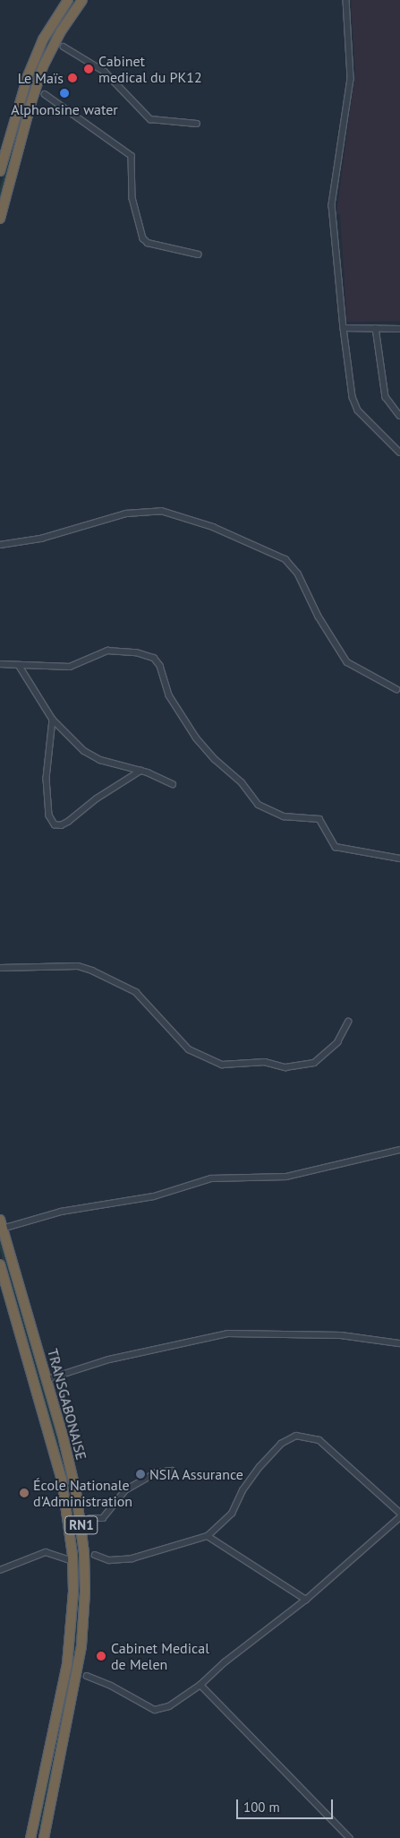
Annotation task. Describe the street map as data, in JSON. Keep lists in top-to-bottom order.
{
  "streets": {
    "highway": ["TRANSGABONAISE", "RN1"]
  },
  "places": [
    "Cabinet medical du PK12",
    "Le Maïs",
    "Alphonsine water",
    "NSIA Assurance",
    "École Nationale d'Administration",
    "Cabinet Medical de Melen"
  ],
  "scale_bar": "100 m"
}
